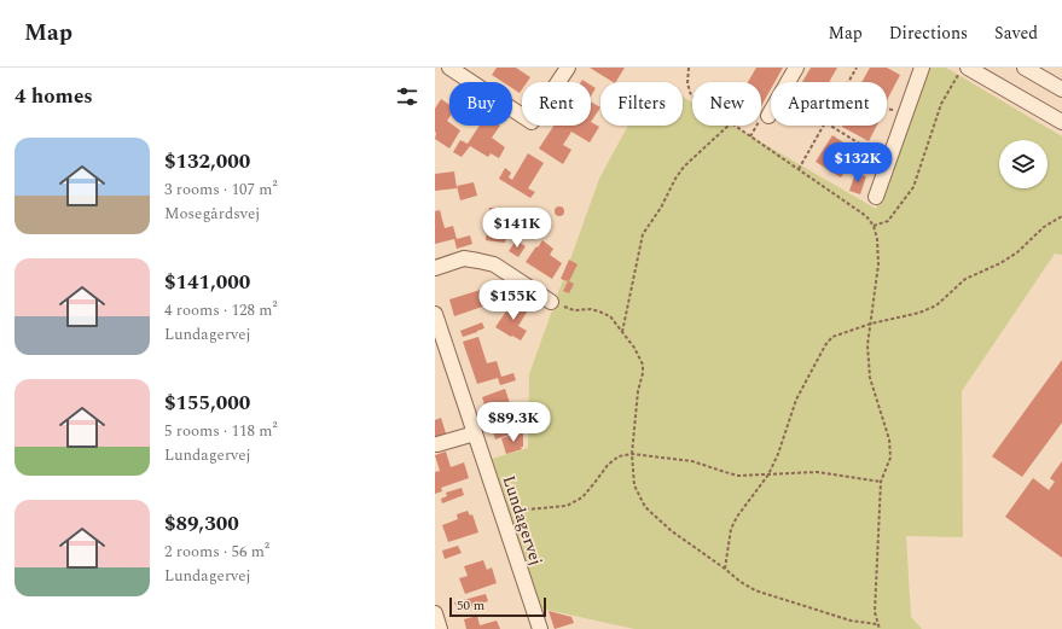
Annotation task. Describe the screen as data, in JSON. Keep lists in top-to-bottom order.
{
  "streets": {
    "street": ["Lundagervej"]
  },
  "scale_bar": "50 m",
  "page": {
    "header": "Map",
    "nav": ["Map", "Directions", "Saved"],
    "heading": "4 homes",
    "chip": [
      "Buy",
      "Rent",
      "Filters",
      "New",
      "Apartment"
    ],
    "list": [
      {
        "name": "$132,000",
        "note": "3 rooms · 107 m² · Mosegårdsvej"
      },
      {
        "name": "$141,000",
        "note": "4 rooms · 128 m² · Lundagervej"
      },
      {
        "name": "$155,000",
        "note": "5 rooms · 118 m² · Lundagervej"
      },
      {
        "name": "$89,300",
        "note": "2 rooms · 56 m² · Lundagervej"
      }
    ],
    "price": [
      "$132K",
      "$141K",
      "$155K",
      "$89.3K"
    ],
    "scale": "50 m"
  }
}
